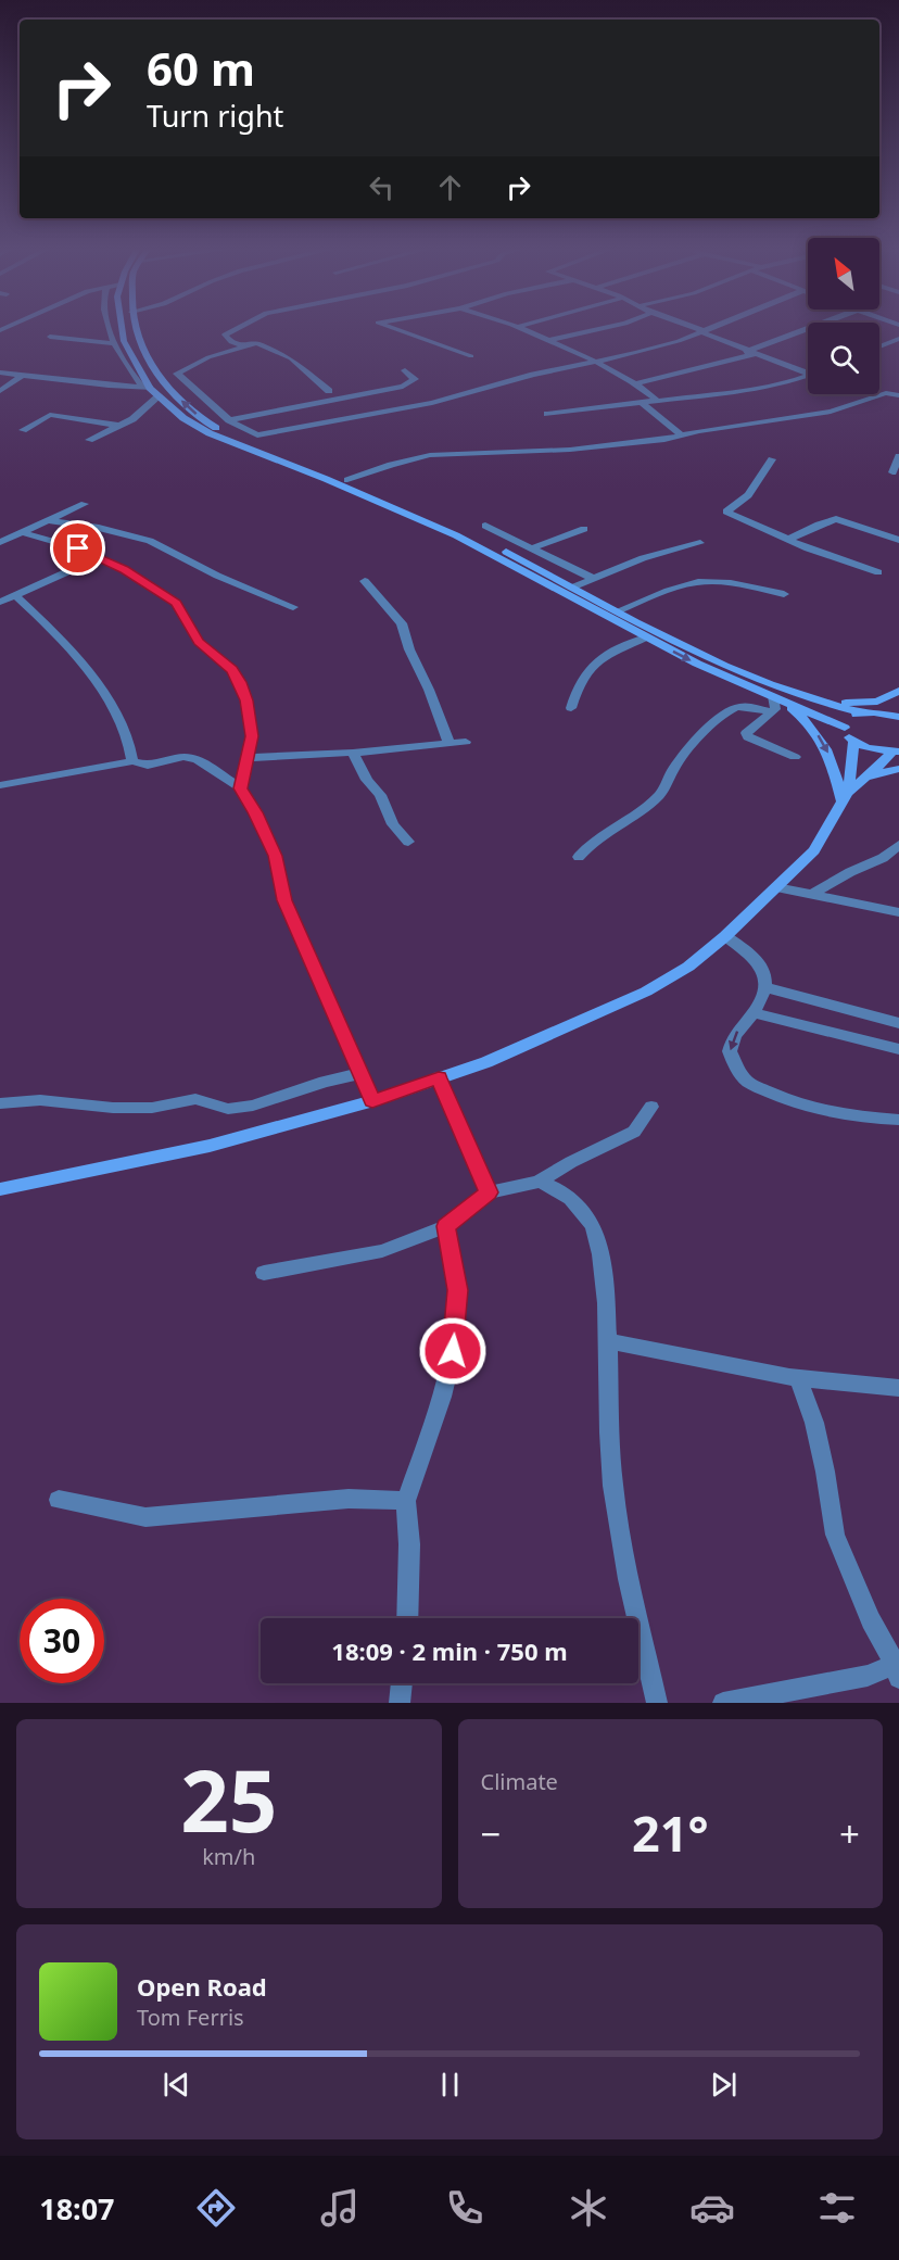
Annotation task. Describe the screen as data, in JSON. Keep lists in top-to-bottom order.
{
  "north": "top left",
  "page": {
    "turn": ["60 m", "Turn right"],
    "limit": "30",
    "trip": "18:09 · 2 min · 750 m",
    "tile": [
      ["25", "km/h"],
      "Climate"
    ],
    "heat": ["−", "21°", "+"],
    "song": ["Open Road", "Tom Ferris"],
    "tabs": "18:07"
  }
}
